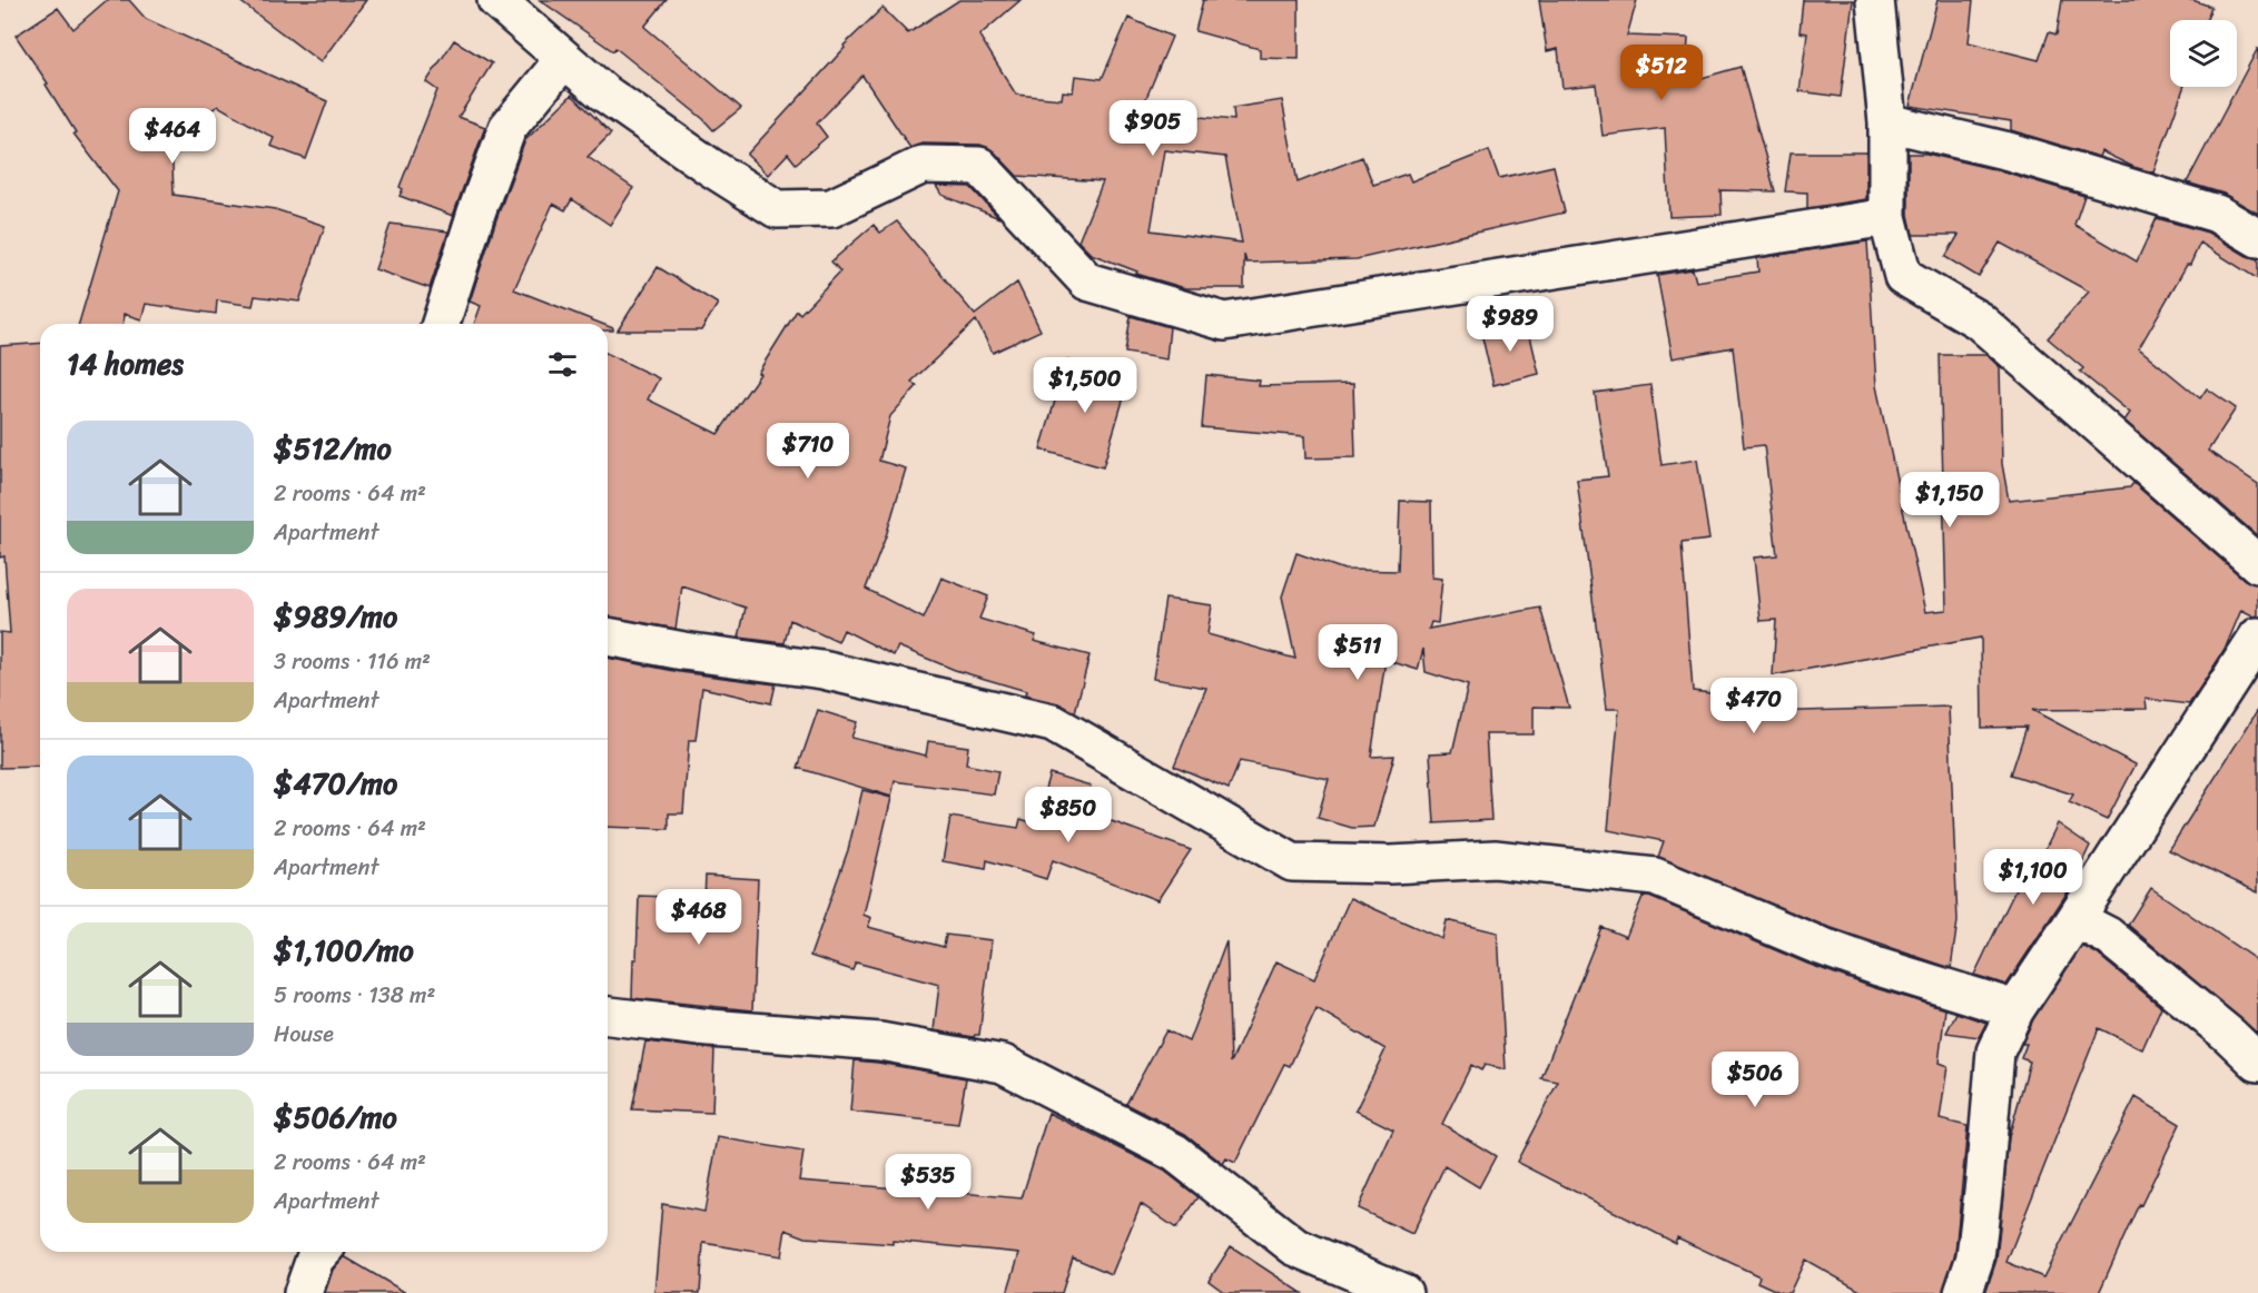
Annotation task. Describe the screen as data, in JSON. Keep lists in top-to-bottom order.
{
  "page": {
    "price": [
      "$512",
      "$905",
      "$464",
      "$989",
      "$1,500",
      "$710",
      "$1,150",
      "$511",
      "$470",
      "$850",
      "$1,100",
      "$468",
      "$506",
      "$535"
    ],
    "heading": "14 homes",
    "list": [
      {
        "name": "$512/mo",
        "note": "2 rooms · 64 m² · Apartment"
      },
      {
        "name": "$989/mo",
        "note": "3 rooms · 116 m² · Apartment"
      },
      {
        "name": "$470/mo",
        "note": "2 rooms · 64 m² · Apartment"
      },
      {
        "name": "$1,100/mo",
        "note": "5 rooms · 138 m² · House"
      },
      {
        "name": "$506/mo",
        "note": "2 rooms · 64 m² · Apartment"
      }
    ]
  }
}
